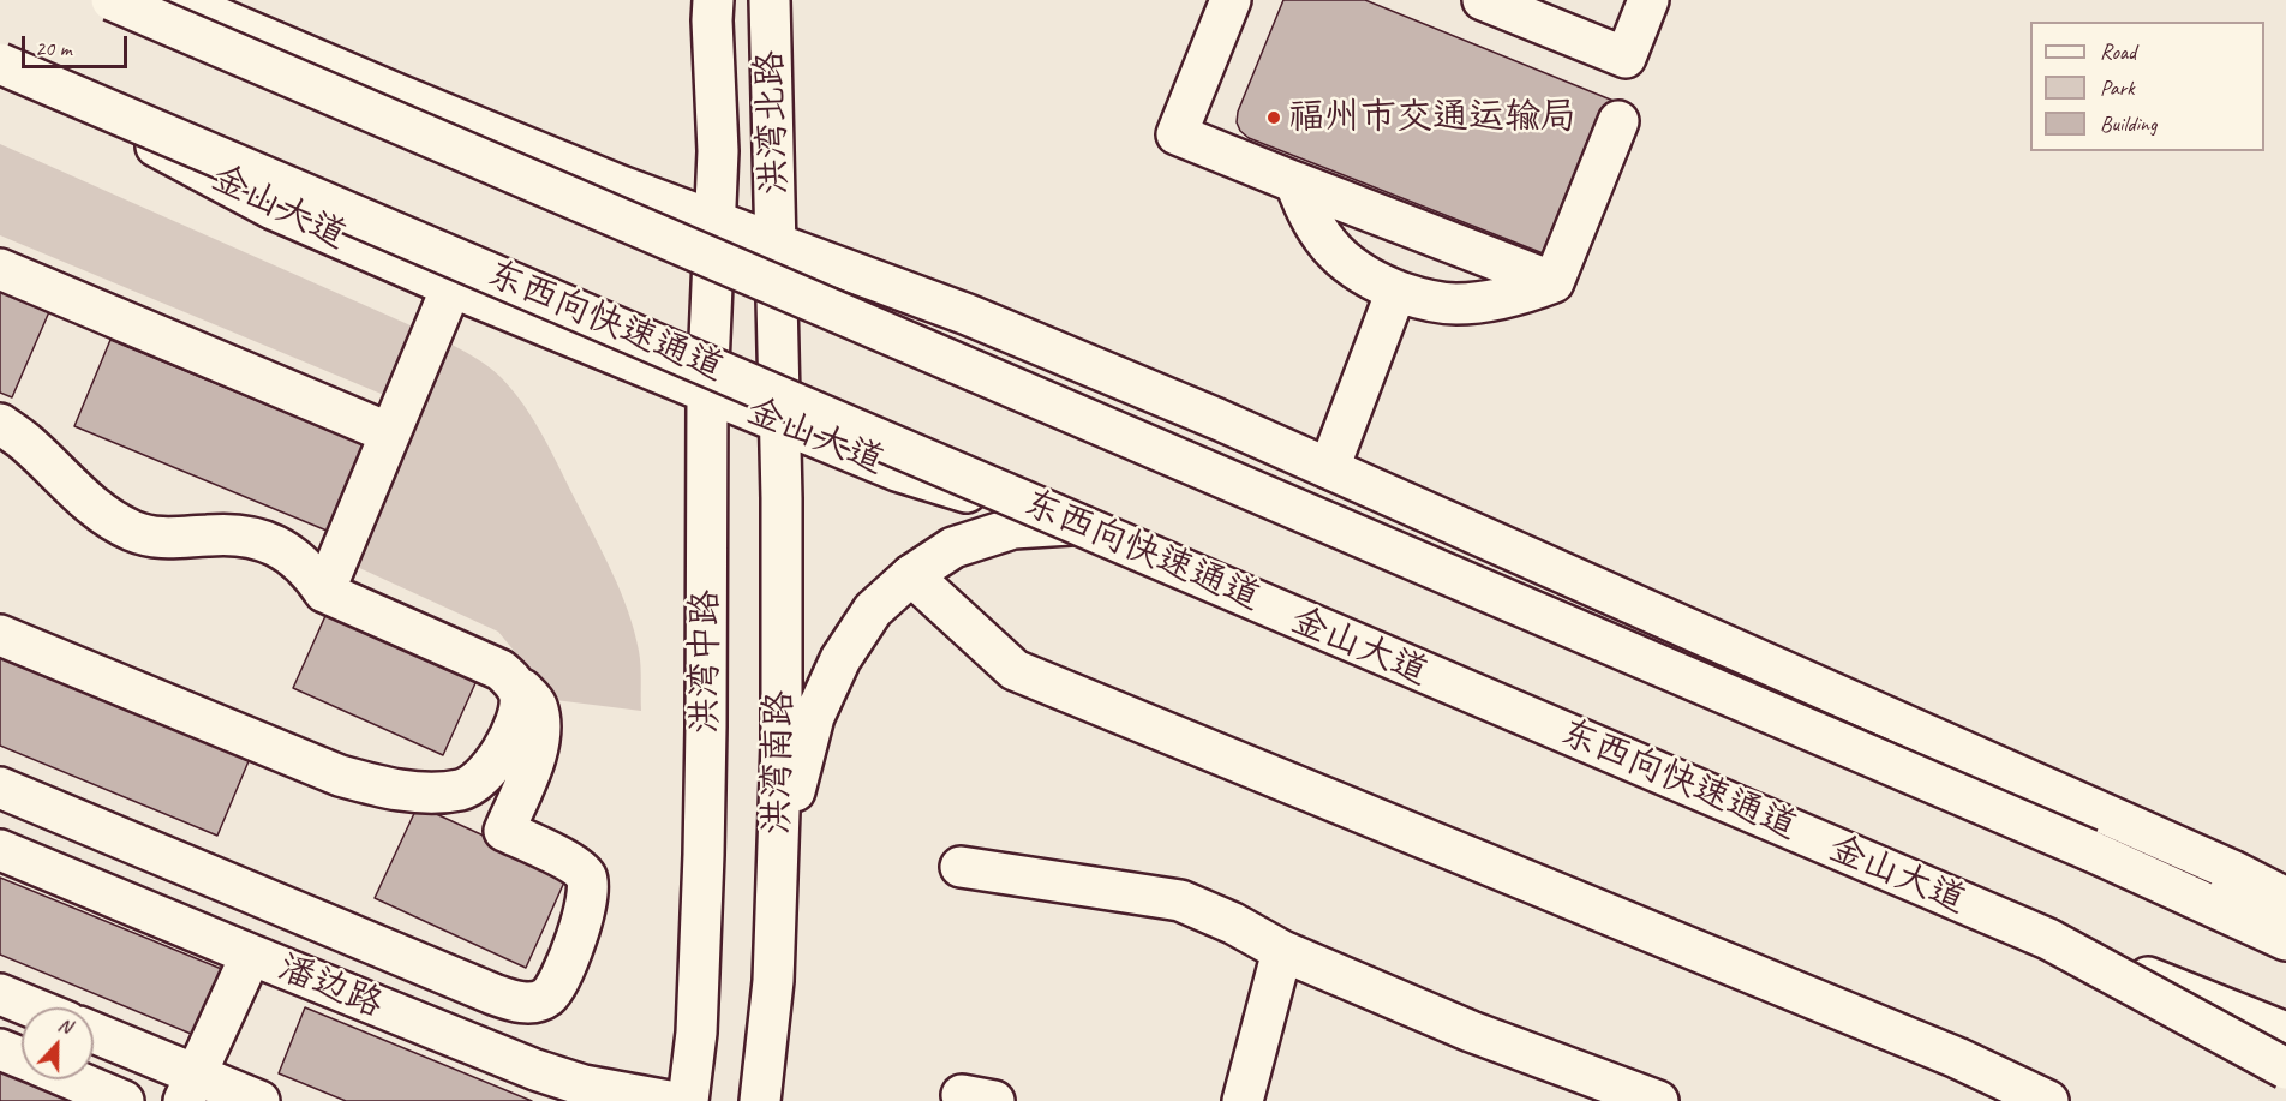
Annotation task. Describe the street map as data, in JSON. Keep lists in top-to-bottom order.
{
  "streets": {
    "main road": [
      "洪湾北路",
      "金山大道",
      "东西向快速通道",
      "洪湾中路",
      "洪湾南路",
      "潘边路"
    ]
  },
  "crossings": [
    ["洪湾北路", "金山大道"],
    ["洪湾北路", "洪湾中路"],
    ["洪湾北路", "洪湾南路"],
    ["金山大道", "东西向快速通道"],
    ["金山大道", "洪湾中路"],
    ["金山大道", "洪湾南路"]
  ],
  "places": ["福州市交通运输局"],
  "legend": ["Road", "Park", "Building"],
  "scale_bar": "20 m",
  "north": "top"
}
